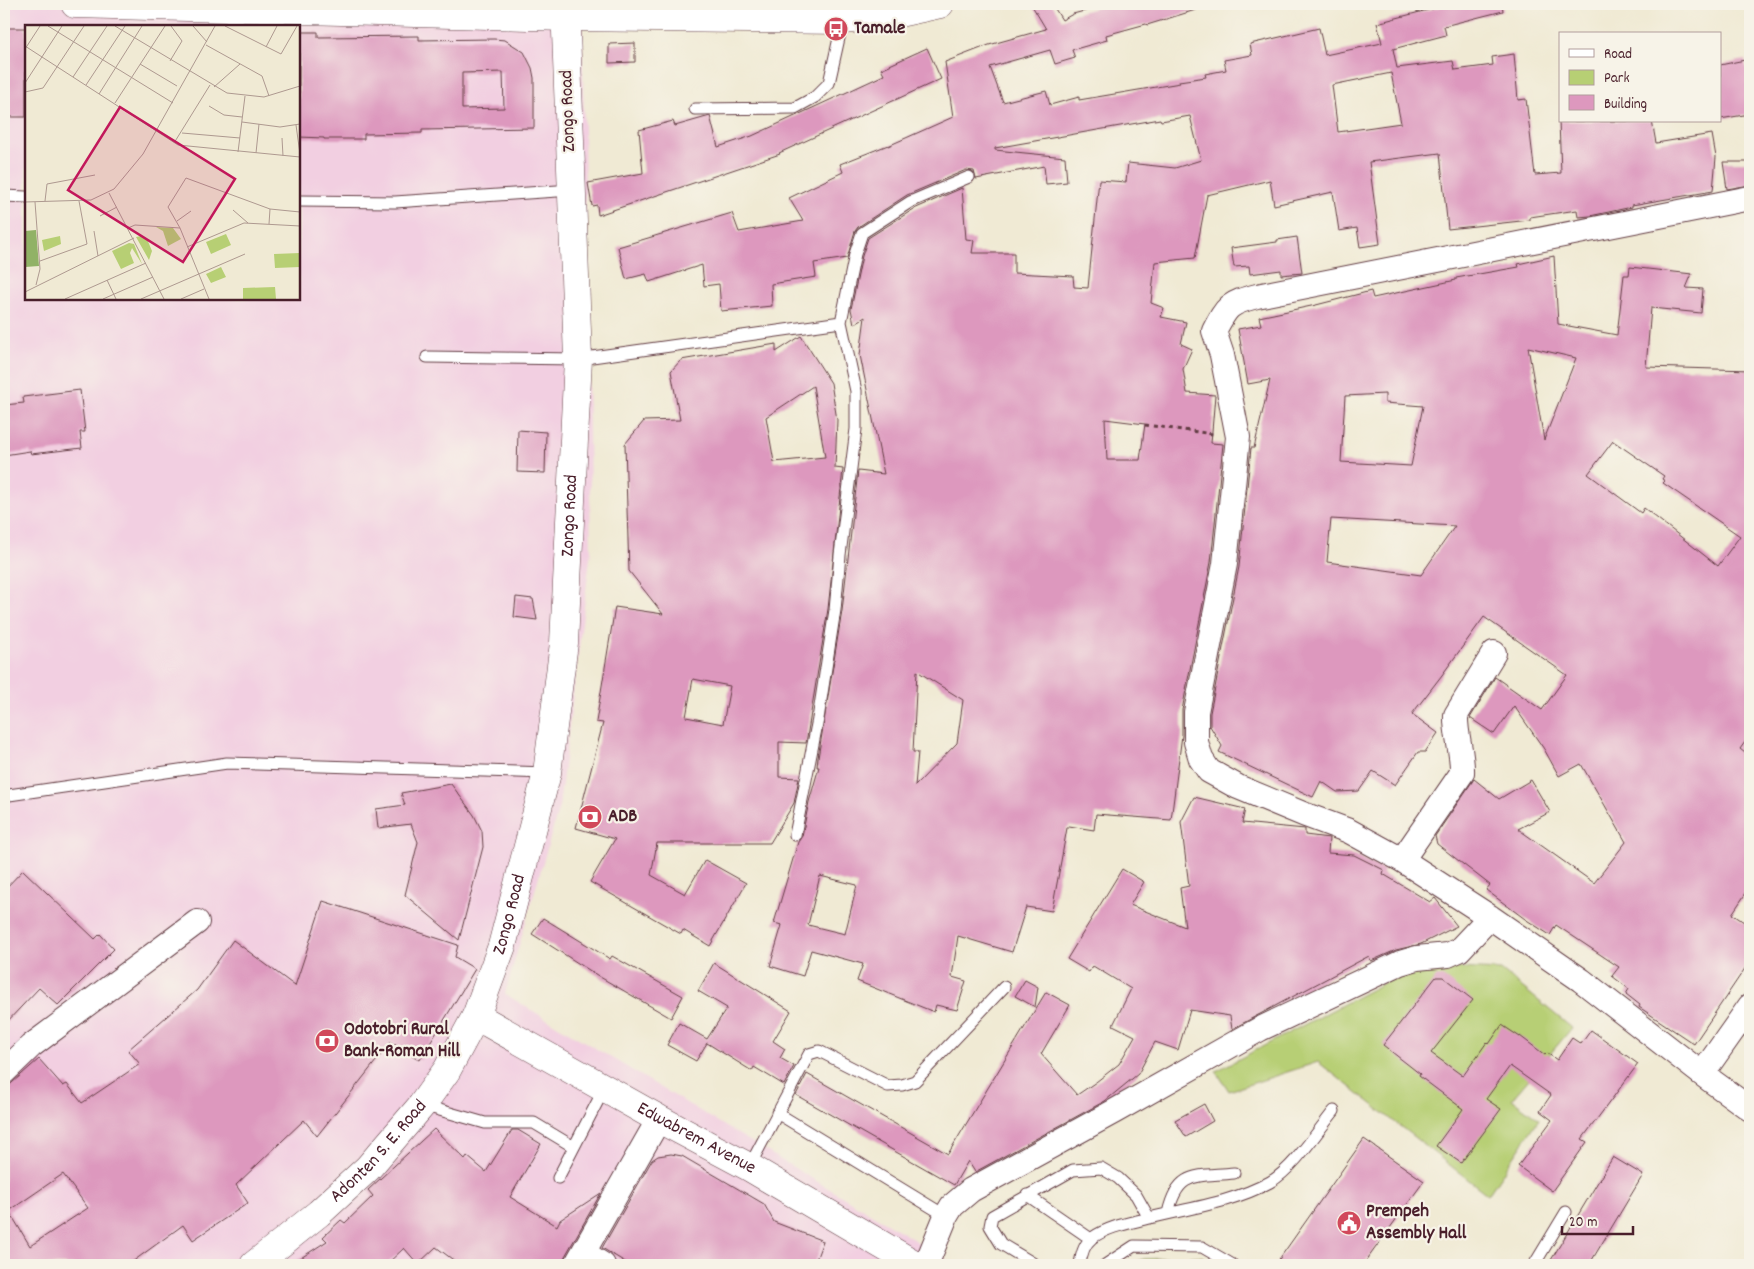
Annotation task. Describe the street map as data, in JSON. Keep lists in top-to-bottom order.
{
  "streets": {
    "street": ["Zongo Road", "Edwabrem Avenue", "Adonten S. E. Road"]
  },
  "crossings": [
    ["Zongo Road", "Edwabrem Avenue"],
    ["Zongo Road", "Adonten S. E. Road"],
    ["Edwabrem Avenue", "Adonten S. E. Road"]
  ],
  "places": {
    "bus stop": ["Tamale"],
    "bank": ["ADB", "Odotobri Rural Bank-Roman Hill"],
    "public building": ["Prempeh Assembly Hall"]
  },
  "legend": ["Road", "Park", "Building"],
  "scale_bar": "20 m"
}
